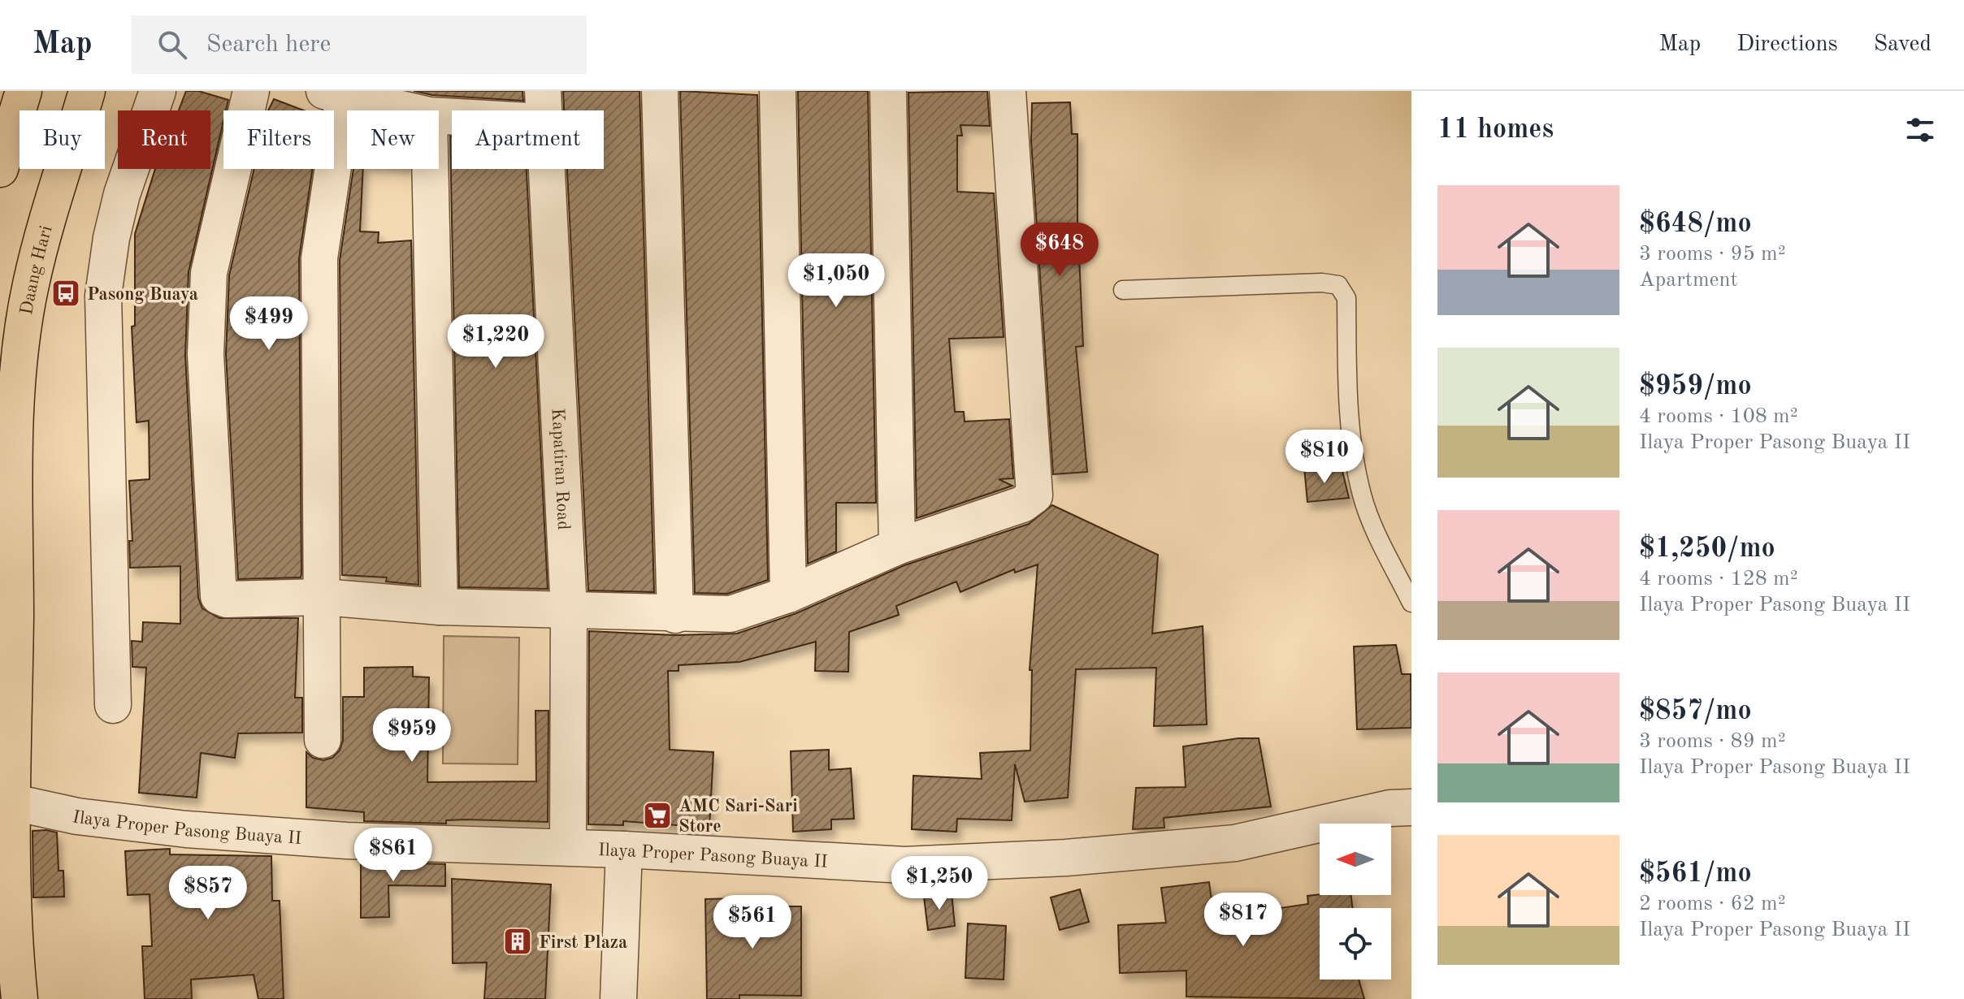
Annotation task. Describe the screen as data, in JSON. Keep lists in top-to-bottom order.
{
  "streets": {
    "main road": ["Daang Hari"],
    "street": ["Kapatiran Road", "Ilaya Proper Pasong Buaya II"]
  },
  "crossings": [
    ["Daang Hari", "Ilaya Proper Pasong Buaya II"],
    ["Kapatiran Road", "Ilaya Proper Pasong Buaya II"]
  ],
  "places": {
    "bus stop": ["Pasong Buaya"],
    "supermarket": ["AMC Sari-Sari Store"],
    "building": ["First Plaza"]
  },
  "north": "left",
  "page": {
    "header": "Map",
    "search": "Search here",
    "nav": ["Map", "Directions", "Saved"],
    "heading": "11 homes",
    "chip": [
      "Buy",
      "Rent",
      "Filters",
      "New",
      "Apartment"
    ],
    "list": [
      {
        "name": "$648/mo",
        "note": "3 rooms · 95 m² · Apartment"
      },
      {
        "name": "$959/mo",
        "note": "4 rooms · 108 m² · Ilaya Proper Pasong Buaya II"
      },
      {
        "name": "$1,250/mo",
        "note": "4 rooms · 128 m² · Ilaya Proper Pasong Buaya II"
      },
      {
        "name": "$857/mo",
        "note": "3 rooms · 89 m² · Ilaya Proper Pasong Buaya II"
      },
      {
        "name": "$561/mo",
        "note": "2 rooms · 62 m² · Ilaya Proper Pasong Buaya II"
      }
    ],
    "price": [
      "$648",
      "$1,050",
      "$499",
      "$1,220",
      "$810",
      "$959",
      "$861",
      "$1,250",
      "$857",
      "$817",
      "$561"
    ]
  }
}
